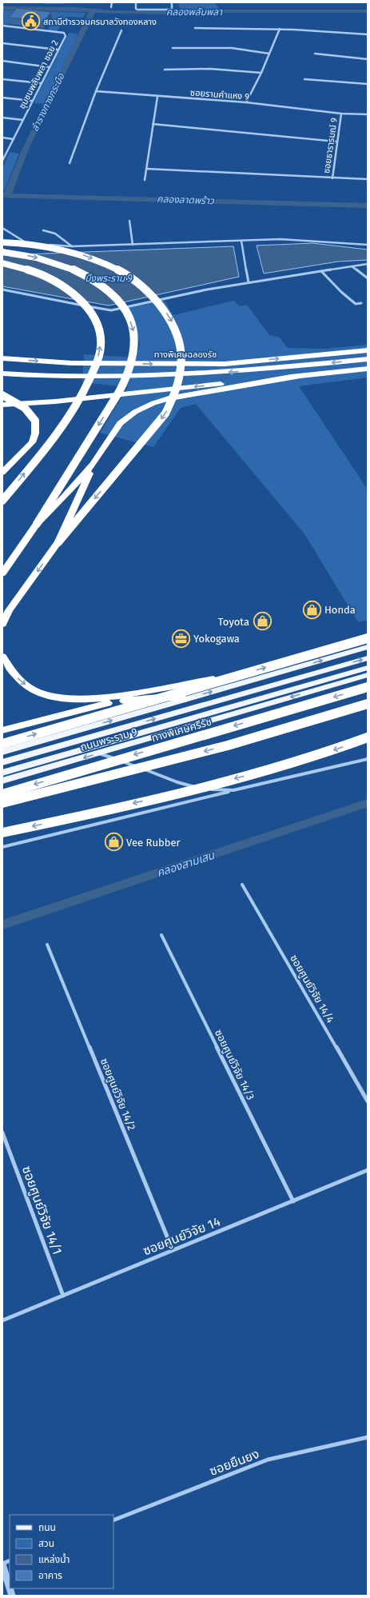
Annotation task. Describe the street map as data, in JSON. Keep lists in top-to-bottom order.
{
  "streets": {
    "highway": ["ทางพิเศษฉลองรัช", "ทางพิเศษศรีรัช"],
    "main road": ["ถนนพระราม 9"],
    "street": [
      "ชุมชนพลับพลา ซอย 2",
      "ซอยรามคำแหง 9",
      "ซอยธารารมณ์ 9",
      "ซอยศูนย์วิจัย 14/4",
      "ซอยศูนย์วิจัย 14/3",
      "ซอยศูนย์วิจัย 14/2",
      "ซอยศูนย์วิจัย 14/1",
      "ซอยศูนย์วิจัย 14",
      "ซอยยืนยง"
    ]
  },
  "crossings": [
    ["ซอยรามคำแหง 9", "ซอยธารารมณ์ 9"],
    ["ซอยศูนย์วิจัย 14/3", "ซอยศูนย์วิจัย 14"],
    ["ซอยศูนย์วิจัย 14/2", "ซอยศูนย์วิจัย 14"],
    ["ซอยศูนย์วิจัย 14/1", "ซอยศูนย์วิจัย 14"]
  ],
  "water": [
    "คลองพลับพลา",
    "ลำรางทางกระบือ",
    "คลองลาดพร้าว",
    "บึงพระราม 9",
    "คลองสามเสน"
  ],
  "places": {
    "public building": ["สถานีตำรวจนครบาลวังทองหลาง"],
    "shop": ["Honda", "Toyota", "Vee Rubber"],
    "office": ["Yokogawa"]
  },
  "legend": [
    "ถนน",
    "สวน",
    "แหล่งน้ำ",
    "อาคาร"
  ]
}
